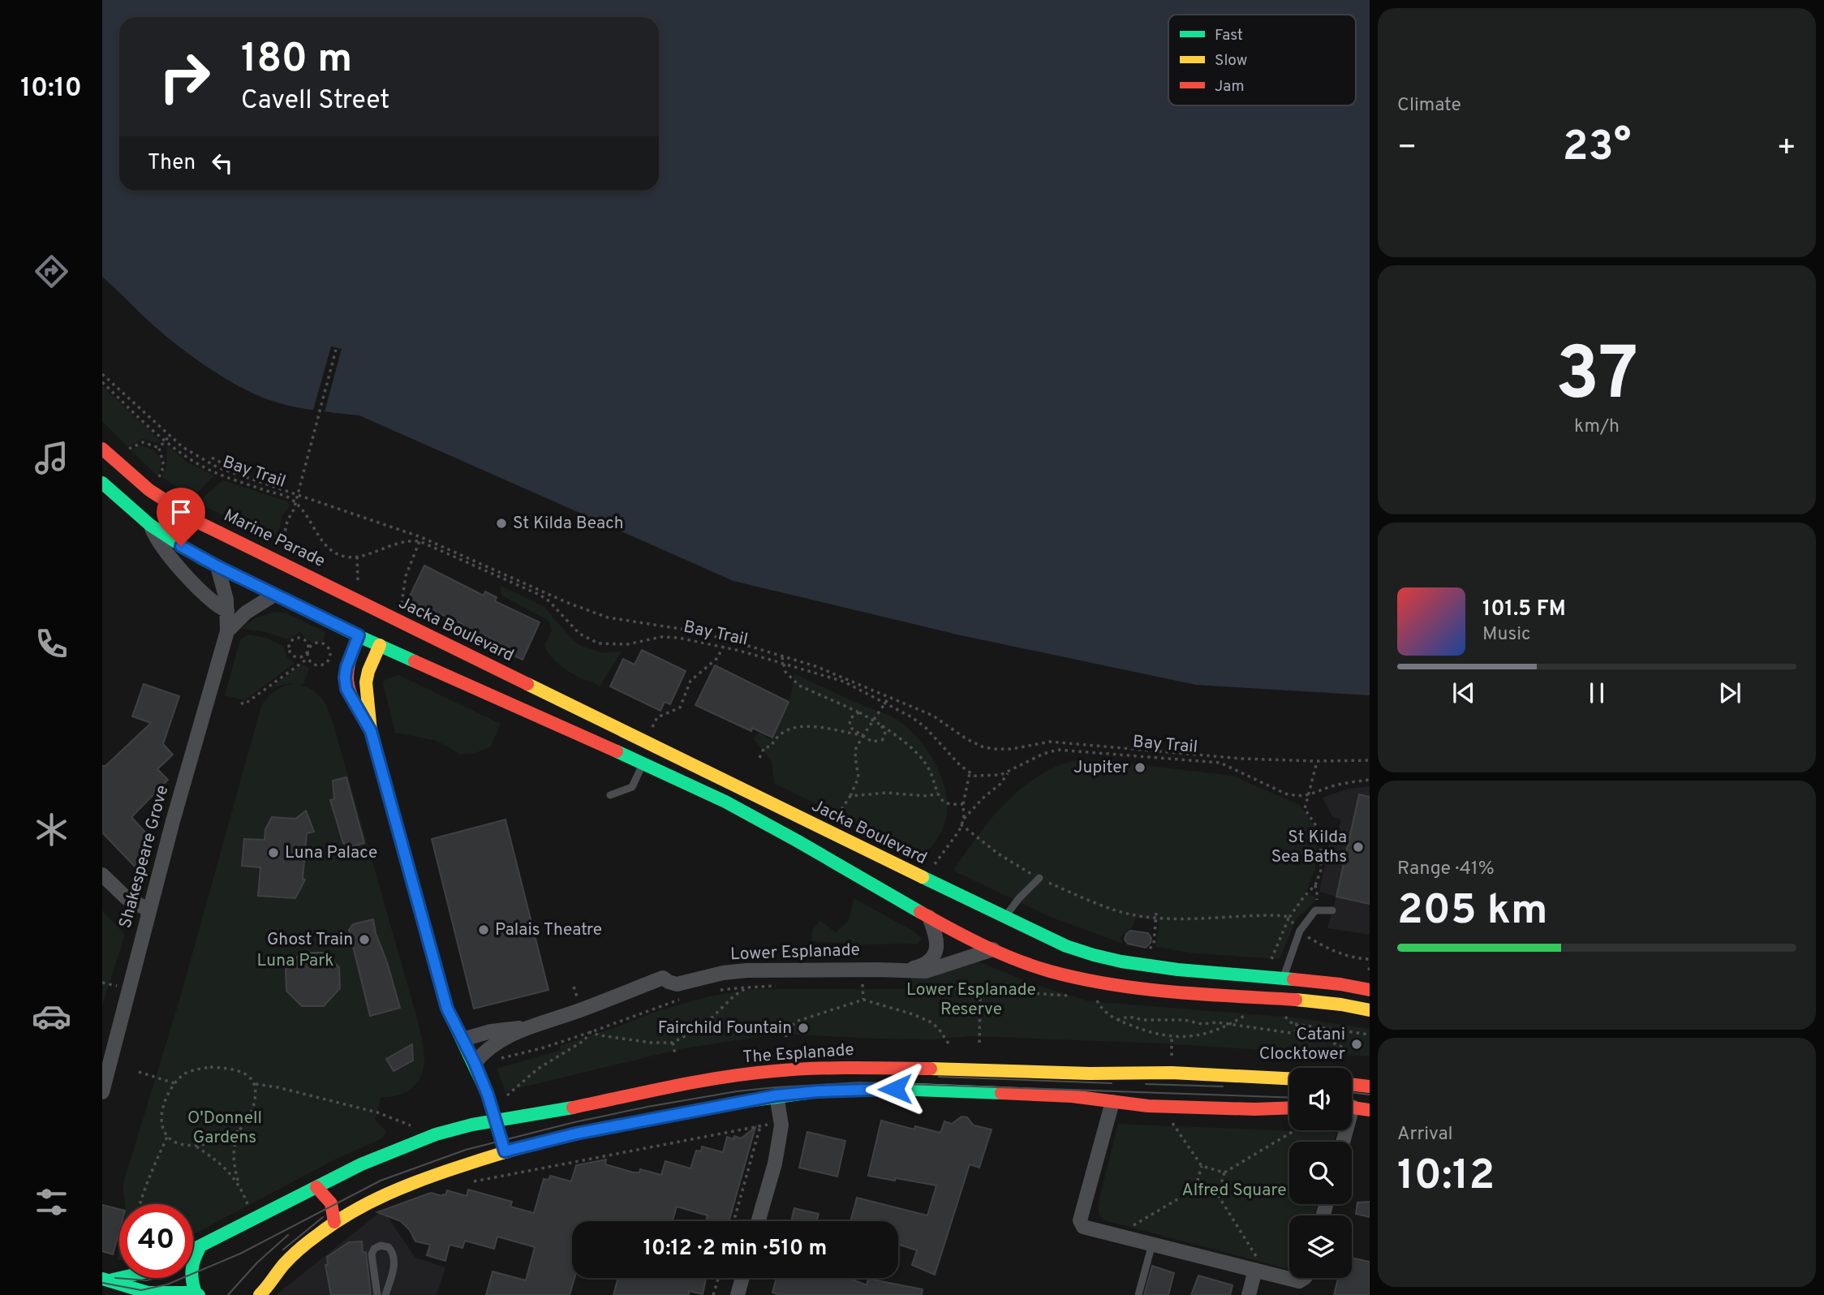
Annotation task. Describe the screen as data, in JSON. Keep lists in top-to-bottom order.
{
  "streets": {
    "street": [
      "Marine Parade",
      "Jacka Boulevard",
      "Shakespeare Grove",
      "Lower Esplanade",
      "The Esplanade"
    ],
    "path": ["Bay Trail"]
  },
  "crossings": [
    ["Marine Parade", "Jacka Boulevard"]
  ],
  "parks": [
    "Luna Park",
    "Lower Esplanade Reserve",
    "O'Donnell Gardens",
    "Alfred Square"
  ],
  "places": [
    "St Kilda Beach",
    "Jupiter",
    "St Kilda Sea Baths",
    "Luna Palace",
    "Palais Theatre",
    "Ghost Train",
    "Fairchild Fountain",
    "Catani Clocktower"
  ],
  "legend": ["Fast", "Slow", "Jam"],
  "page": {
    "tabs": "10:10",
    "tile": [
      "Climate",
      ["37", "km/h"],
      ["Range · 41%", "205 km"],
      ["Arrival", "10:12"]
    ],
    "turn": ["180 m", "Cavell Street"],
    "heat": ["−", "23°", "+"],
    "then": "Then",
    "song": ["101.5 FM", "Music"],
    "limit": "40",
    "trip": "10:12 · 2 min · 510 m"
  }
}
